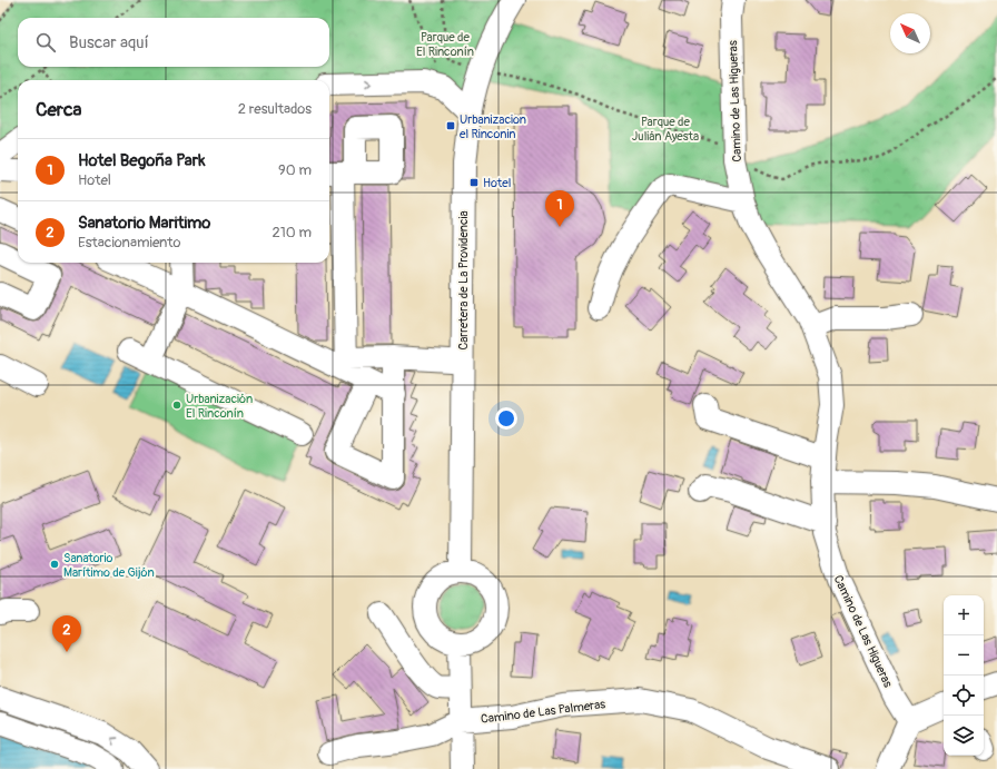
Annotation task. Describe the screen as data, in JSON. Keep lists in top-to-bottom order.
{
  "streets": {
    "street": ["Camino de Las Higueras", "Carretera de La Providencia", "Camino de Las Palmeras"]
  },
  "parks": ["Parque de El Rinconín", "Parque de Julián Ayesta"],
  "places": {
    "transit": ["Urbanizacion el Rinconin", "Hotel"],
    "other": ["Urbanización El Rinconín", "Sanatorio Marítimo de Gijón"]
  },
  "north": "top left",
  "page": {
    "search": "Buscar aquí",
    "heading": ["Cerca", "2 resultados"],
    "list": [
      {
        "mark": "1",
        "name": "Hotel Begoña Park",
        "note": "Hotel",
        "value": "90 m"
      },
      {
        "mark": "2",
        "name": "Sanatorio Maritimo",
        "note": "Estacionamiento",
        "value": "210 m"
      }
    ],
    "pins": ["1", "2"],
    "map_buttons": ["+", "−"]
  }
}
